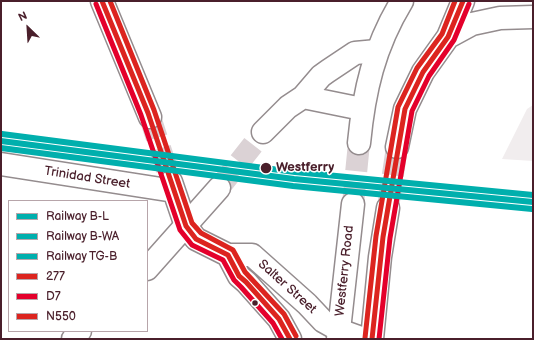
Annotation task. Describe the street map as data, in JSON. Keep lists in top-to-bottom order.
{
  "streets": {
    "street": ["Trinidad Street", "Westferry Road", "Salter Street"]
  },
  "crossings": [
    ["Trinidad Street", "Salter Street"],
    ["Westferry Road", "Salter Street"]
  ],
  "places": ["Westferry"],
  "lines": [
    "transit line 277",
    "transit line N550",
    "transit line D7",
    "rail line TG-B",
    "rail line B-L",
    "rail line B-WA"
  ],
  "legend": [
    "Railway B-L",
    "Railway B-WA",
    "Railway TG-B",
    "277",
    "D7",
    "N550"
  ],
  "north": "top left"
}
